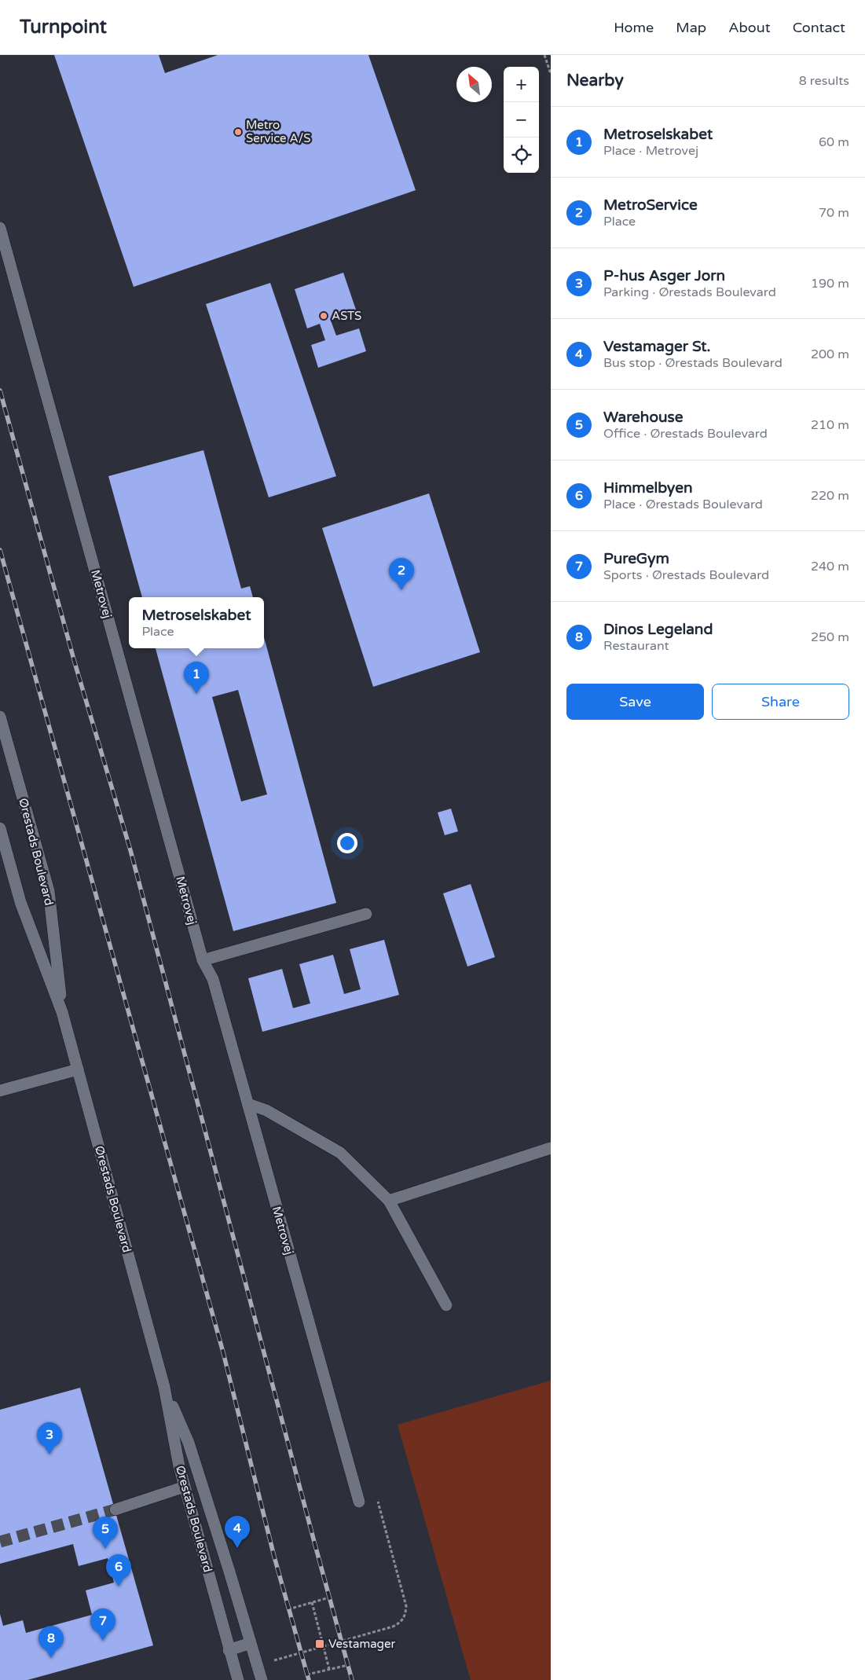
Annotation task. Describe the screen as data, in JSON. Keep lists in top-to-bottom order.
{
  "streets": {
    "street": ["Metrovej", "Ørestads Boulevard"]
  },
  "places": {
    "other": ["Metro Service A/S", "ASTS"],
    "transit": ["Vestamager"]
  },
  "north": "top left",
  "page": {
    "header": "Turnpoint",
    "nav": [
      "Home",
      "Map",
      "About",
      "Contact"
    ],
    "heading": ["Nearby", "8 results"],
    "map_buttons": ["+", "−"],
    "list": [
      {
        "mark": "1",
        "name": "Metroselskabet",
        "note": "Place · Metrovej",
        "value": "60 m"
      },
      {
        "mark": "2",
        "name": "MetroService",
        "note": "Place",
        "value": "70 m"
      },
      {
        "mark": "3",
        "name": "P-hus Asger Jorn",
        "note": "Parking · Ørestads Boulevard",
        "value": "190 m"
      },
      {
        "mark": "4",
        "name": "Vestamager St.",
        "note": "Bus stop · Ørestads Boulevard",
        "value": "200 m"
      },
      {
        "mark": "5",
        "name": "Warehouse",
        "note": "Office · Ørestads Boulevard",
        "value": "210 m"
      },
      {
        "mark": "6",
        "name": "Himmelbyen",
        "note": "Place · Ørestads Boulevard",
        "value": "220 m"
      },
      {
        "mark": "7",
        "name": "PureGym",
        "note": "Sports · Ørestads Boulevard",
        "value": "240 m"
      },
      {
        "mark": "8",
        "name": "Dinos Legeland",
        "note": "Restaurant",
        "value": "250 m"
      }
    ],
    "pins": [
      "2",
      "1",
      "3",
      "4",
      "5",
      "6",
      "7",
      "8"
    ],
    "popup": ["Metroselskabet", "Place"],
    "buttons": ["Save", "Share"]
  }
}
